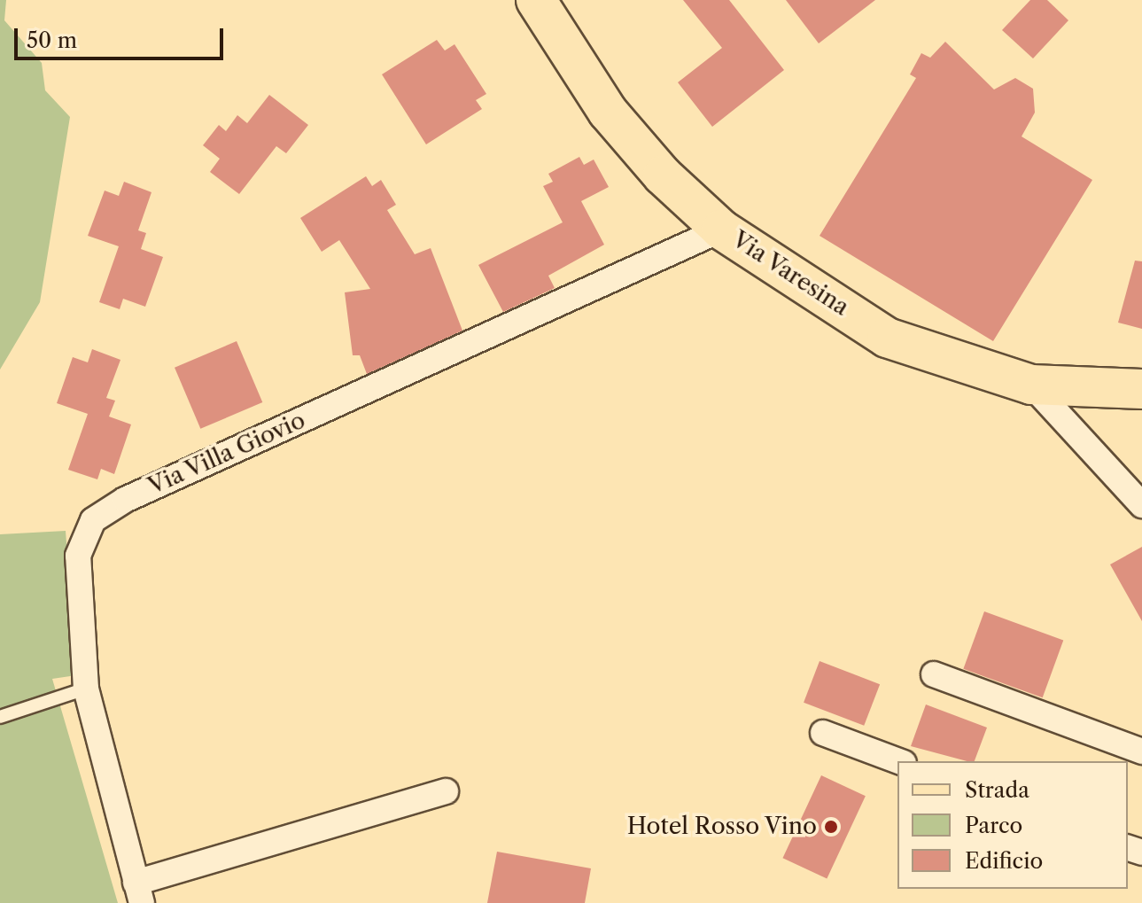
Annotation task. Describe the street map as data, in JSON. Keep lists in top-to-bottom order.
{
  "streets": {
    "main road": ["Via Varesina"],
    "street": ["Via Villa Giovio"]
  },
  "crossings": [
    ["Via Varesina", "Via Villa Giovio"]
  ],
  "places": ["Hotel Rosso Vino"],
  "legend": ["Strada", "Parco", "Edificio"],
  "scale_bar": "50 m"
}
